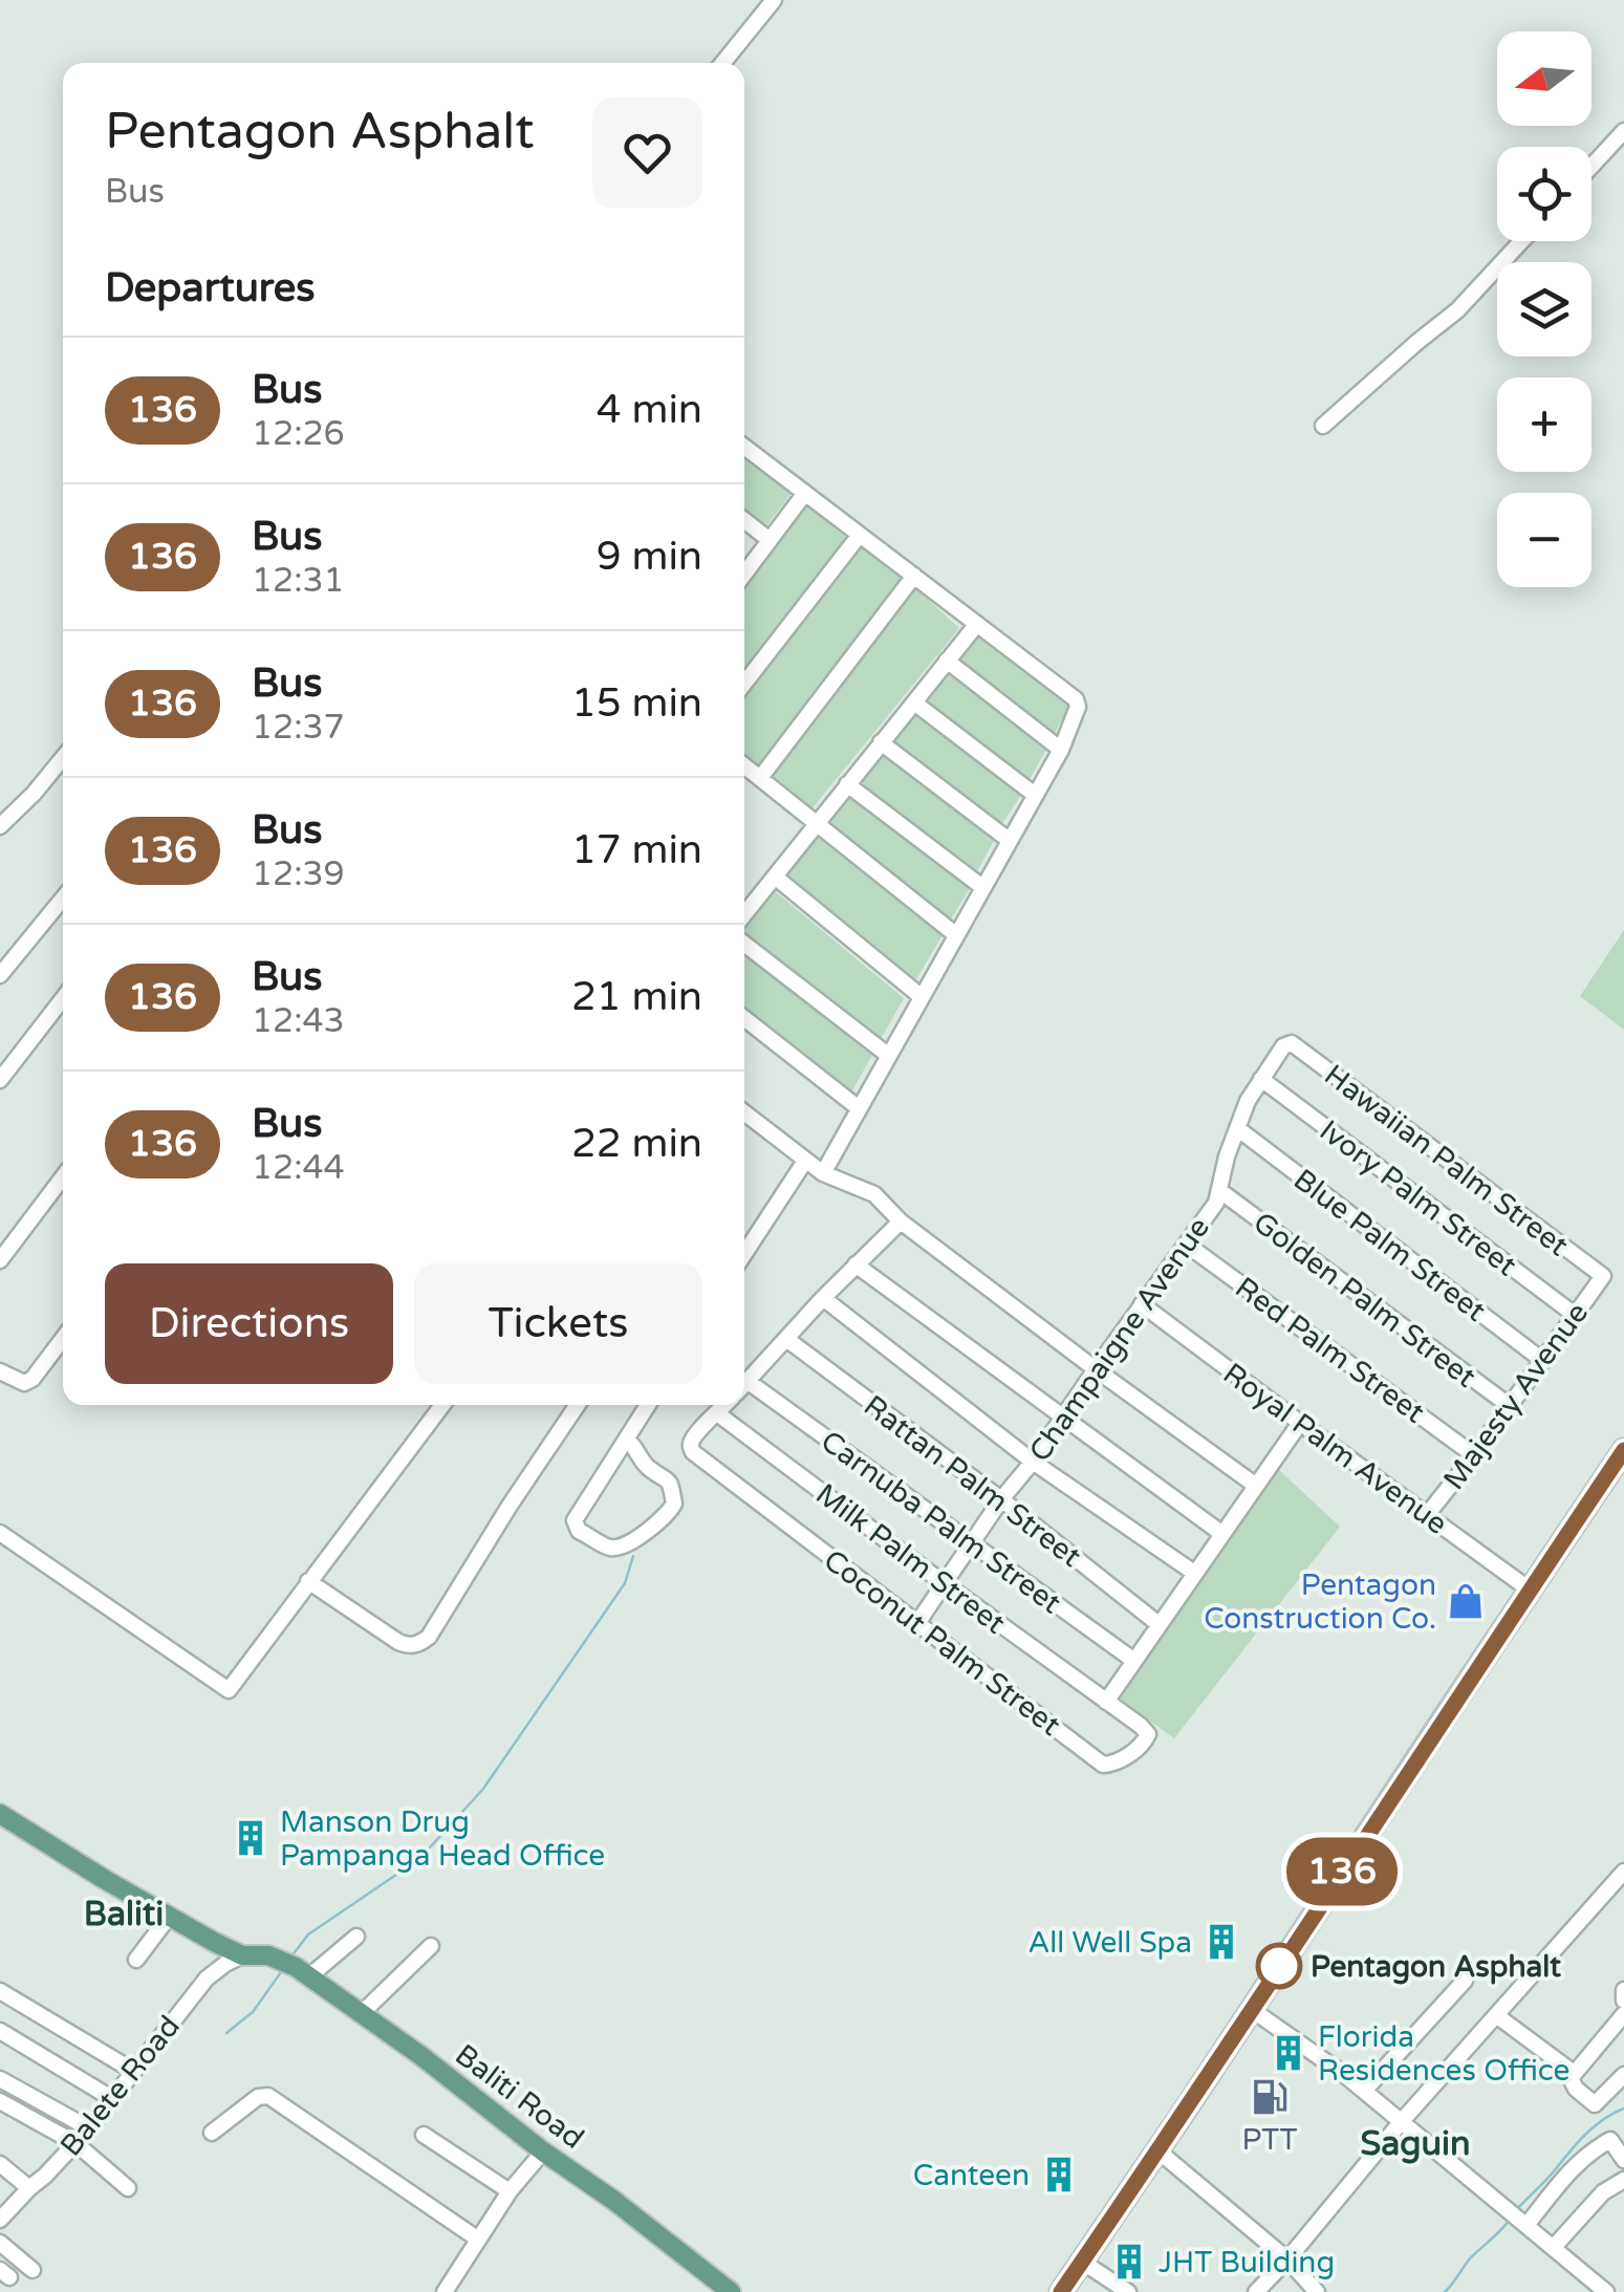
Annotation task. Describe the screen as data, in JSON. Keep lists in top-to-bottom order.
{
  "streets": {
    "main road": ["Baliti Road"],
    "street": [
      "Hawaiian Palm Street",
      "Ivory Palm Street",
      "Blue Palm Street",
      "Golden Palm Street",
      "Champaigne Avenue",
      "Red Palm Street",
      "Majesty Avenue",
      "Royal Palm Avenue",
      "Rattan Palm Street",
      "Carnuba Palm Street",
      "Milk Palm Street",
      "Coconut Palm Street",
      "Balete Road"
    ]
  },
  "crossings": [
    ["Hawaiian Palm Street", "Champaigne Avenue"],
    ["Hawaiian Palm Street", "Majesty Avenue"],
    ["Ivory Palm Street", "Champaigne Avenue"],
    ["Ivory Palm Street", "Majesty Avenue"],
    ["Blue Palm Street", "Champaigne Avenue"],
    ["Blue Palm Street", "Majesty Avenue"],
    ["Golden Palm Street", "Champaigne Avenue"],
    ["Golden Palm Street", "Majesty Avenue"],
    ["Champaigne Avenue", "Red Palm Street"],
    ["Champaigne Avenue", "Royal Palm Avenue"],
    ["Champaigne Avenue", "Rattan Palm Street"],
    ["Champaigne Avenue", "Carnuba Palm Street"],
    ["Champaigne Avenue", "Milk Palm Street"],
    ["Champaigne Avenue", "Coconut Palm Street"],
    ["Red Palm Street", "Majesty Avenue"],
    ["Majesty Avenue", "Royal Palm Avenue"],
    ["Milk Palm Street", "Coconut Palm Street"]
  ],
  "districts": ["Baliti", "Saguin"],
  "places": {
    "shop": ["Pentagon Construction Co."],
    "building": [
      "Manson Drug Pampanga Head Office",
      "All Well Spa",
      "Florida Residences Office",
      "Canteen",
      "JHT Building"
    ],
    "other": ["Pentagon Asphalt"],
    "fuel station": ["PTT"]
  },
  "lines": ["bus line 136"],
  "north": "left",
  "page": {
    "on_map": "136",
    "map_buttons": ["+", "−"],
    "heading": [
      ["Pentagon Asphalt", "Bus"],
      "Departures"
    ],
    "list": [
      {
        "mark": "136",
        "name": "Bus",
        "note": "12:26",
        "value": "4 min"
      },
      {
        "mark": "136",
        "name": "Bus",
        "note": "12:31",
        "value": "9 min"
      },
      {
        "mark": "136",
        "name": "Bus",
        "note": "12:37",
        "value": "15 min"
      },
      {
        "mark": "136",
        "name": "Bus",
        "note": "12:39",
        "value": "17 min"
      },
      {
        "mark": "136",
        "name": "Bus",
        "note": "12:43",
        "value": "21 min"
      },
      {
        "mark": "136",
        "name": "Bus",
        "note": "12:44",
        "value": "22 min"
      }
    ],
    "buttons": ["Directions", "Tickets"]
  }
}
